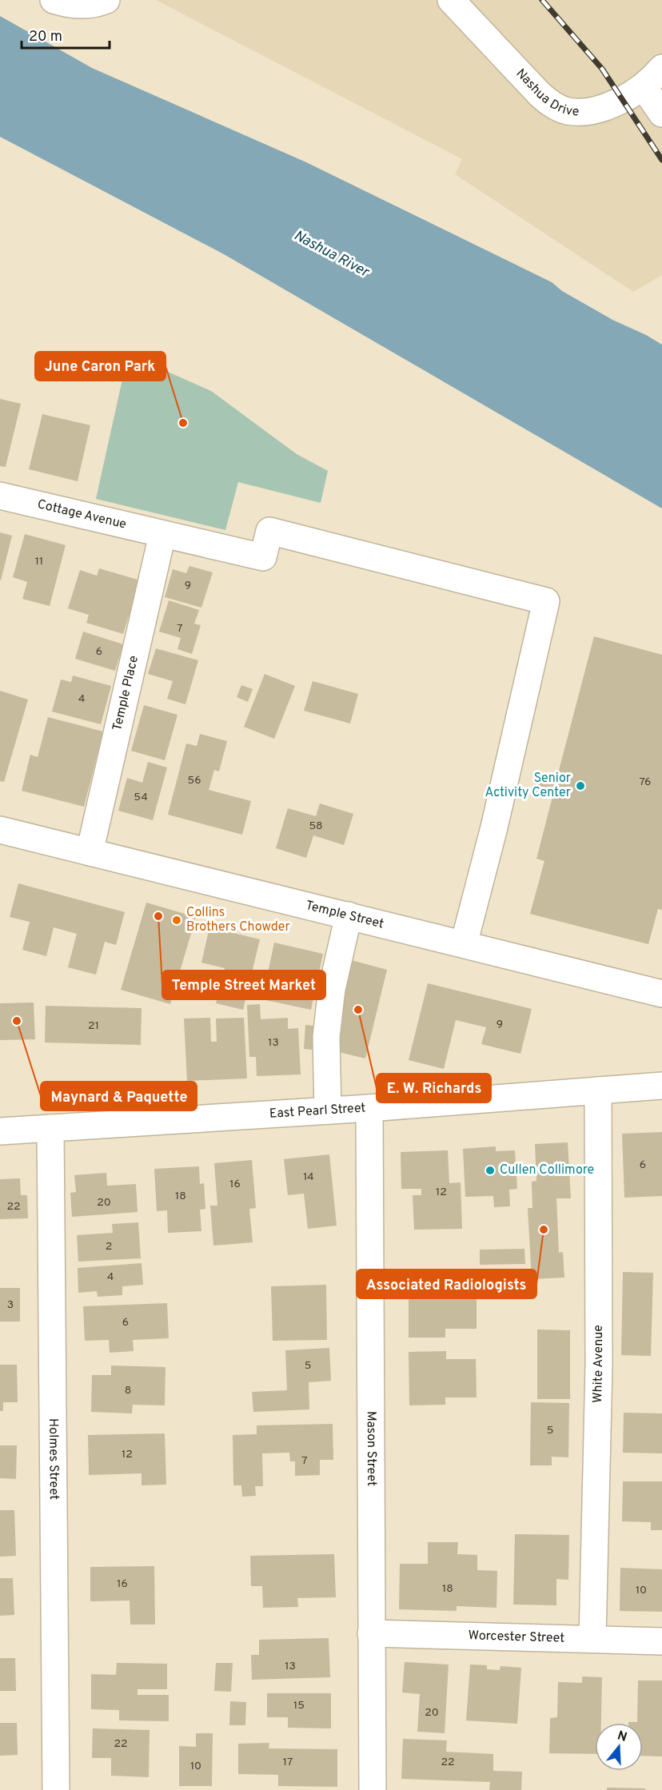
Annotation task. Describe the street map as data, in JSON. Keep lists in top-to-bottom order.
{
  "streets": {
    "street": [
      "Nashua Drive",
      "Cottage Avenue",
      "Temple Place",
      "Temple Street",
      "East Pearl Street",
      "White Avenue",
      "Mason Street",
      "Holmes Street",
      "Worcester Street"
    ]
  },
  "crossings": [
    ["Cottage Avenue", "Temple Place"],
    ["Cottage Avenue", "Temple Street"],
    ["Temple Place", "Temple Street"],
    ["East Pearl Street", "White Avenue"],
    ["East Pearl Street", "Mason Street"],
    ["East Pearl Street", "Holmes Street"],
    ["White Avenue", "Worcester Street"],
    ["Mason Street", "Worcester Street"]
  ],
  "water": ["Nashua River"],
  "places": [
    "June Caron Park",
    "Senior Activity Center",
    "Temple Street Market",
    "Collins Brothers Chowder",
    "E. W. Richards",
    "Maynard & Paquette",
    "Cullen Collimore",
    "Associated Radiologists"
  ],
  "house_numbers": [
    "11",
    "9",
    "7",
    "6",
    "4",
    "56",
    "76",
    "54",
    "58",
    "9",
    "21",
    "13",
    "6",
    "14",
    "16",
    "12",
    "18",
    "20",
    "22",
    "2",
    "4",
    "3",
    "6",
    "5",
    "8",
    "5",
    "12",
    "7",
    "16",
    "18",
    "10",
    "13",
    "15",
    "20",
    "22",
    "17",
    "22",
    "10"
  ],
  "scale_bar": "20 m",
  "north": "top"
}
